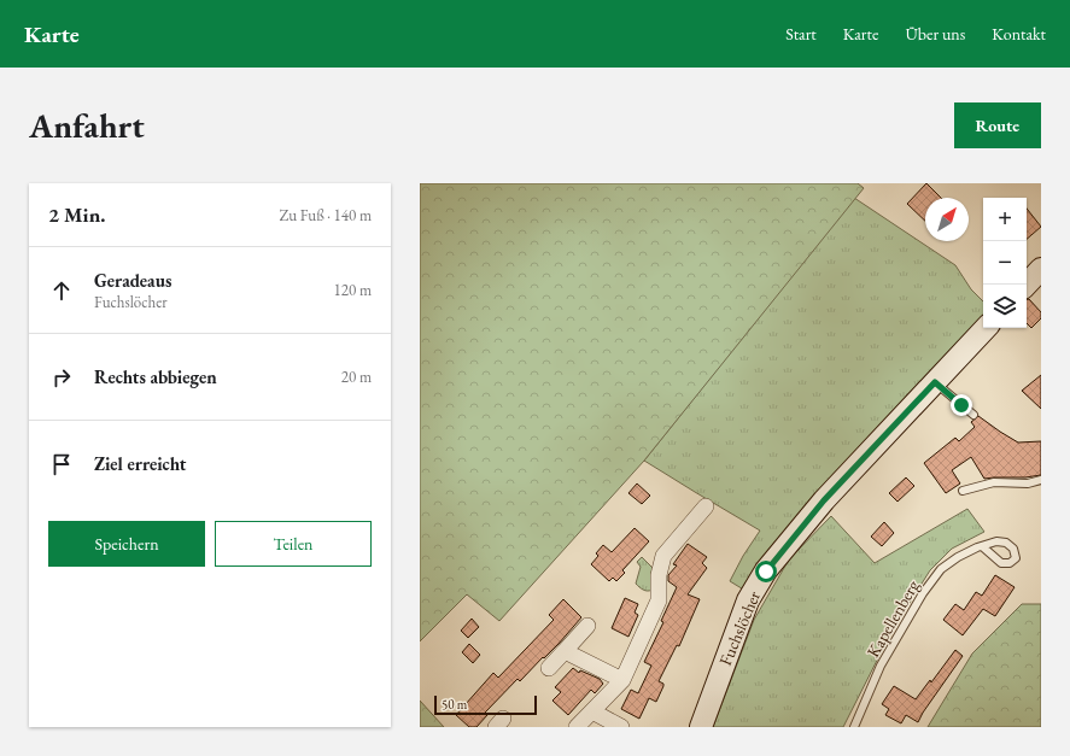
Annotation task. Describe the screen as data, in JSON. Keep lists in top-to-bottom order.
{
  "streets": {
    "street": ["Fuchslöcher"],
    "lane": ["Kapellenberg"]
  },
  "scale_bar": "50 m",
  "north": "top right",
  "page": {
    "header": "Karte",
    "nav": [
      "Start",
      "Karte",
      "Über uns",
      "Kontakt"
    ],
    "buttons": [
      "Route",
      ["Speichern", "Teilen"]
    ],
    "title": "Anfahrt",
    "heading": ["2 Min.", "Zu Fuß · 140 m"],
    "map_buttons": ["+", "−"],
    "list": [
      ["Geradeaus", "Fuchslöcher", "120 m"],
      ["Rechts abbiegen", "20 m"],
      "Ziel erreicht"
    ],
    "scale": "50 m"
  }
}
